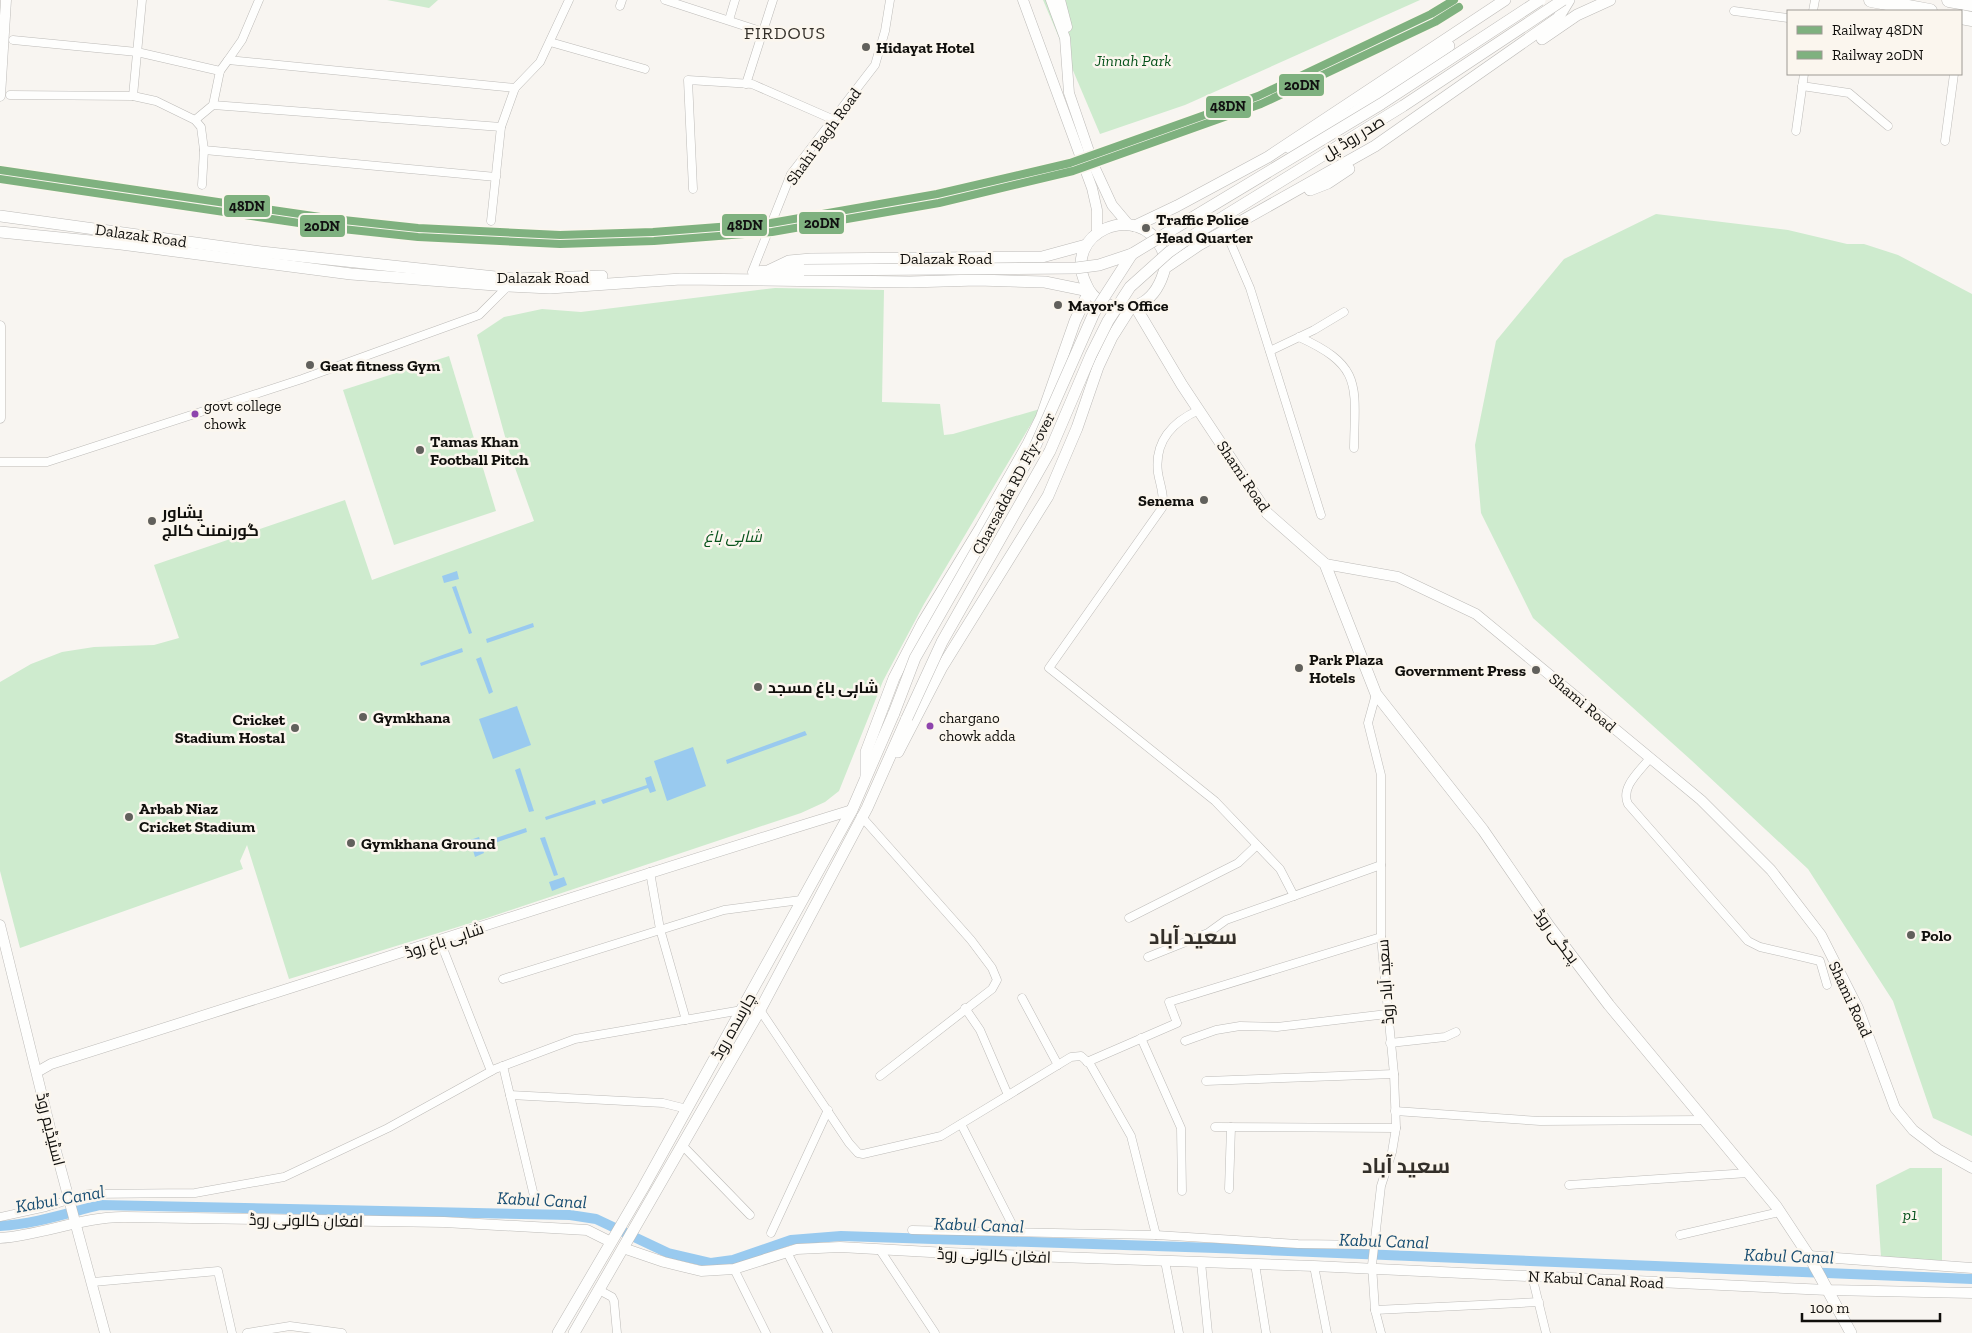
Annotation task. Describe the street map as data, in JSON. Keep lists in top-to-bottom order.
{
  "streets": {
    "main road": [
      "صدر روڈ پل",
      "Dalazak Road",
      "Shami Road",
      "Charsadda RD Fly-over",
      "پجگی روڈ",
      "شاہی باغ روڈ",
      "چارسدہ روڈ",
      "اسٹیڈیم روڈ",
      "افغان کالونی روڈ",
      "N Kabul Canal Road"
    ],
    "street": ["Shahi Bagh Road", "سعید آباد روڈ"]
  },
  "crossings": [
    ["Shahi Bagh Road", "Dalazak Road"],
    ["صدر روڈ پل", "Charsadda RD Fly-over"],
    ["Dalazak Road", "Shami Road"],
    ["Shami Road", "پجگی روڈ"],
    ["Charsadda RD Fly-over", "چارسدہ روڈ"],
    ["پجگی روڈ", "سعید آباد روڈ"],
    ["پجگی روڈ", "N Kabul Canal Road"],
    ["شاہی باغ روڈ", "چارسدہ روڈ"],
    ["شاہی باغ روڈ", "اسٹیڈیم روڈ"],
    ["سعید آباد روڈ", "افغان کالونی روڈ"],
    ["سعید آباد روڈ", "N Kabul Canal Road"],
    ["چارسدہ روڈ", "افغان کالونی روڈ"],
    ["اسٹیڈیم روڈ", "افغان کالونی روڈ"],
    ["افغان کالونی روڈ", "N Kabul Canal Road"]
  ],
  "districts": ["FIRDOUS", "سعید آباد", "سعید آباد"],
  "water": ["Kabul Canal"],
  "parks": ["Jinnah Park", "شاہی باغ", "p1"],
  "places": [
    "Hidayat Hotel",
    "Traffic Police Head Quarter",
    "Mayor's Office",
    "Geat fitness Gym",
    "govt college chowk",
    "Tamas Khan Football Pitch",
    "Senema",
    "پشاور گورنمنٹ کالج",
    "Park Plaza Hotels",
    "Government Press",
    "شاہی باغ مسجد",
    "Gymkhana",
    "chargano chowk adda",
    "Cricket Stadium Hostal",
    "Arbab Niaz Cricket Stadium",
    "Gymkhana Ground",
    "Polo"
  ],
  "lines": ["rail line 48DN", "rail line 20DN"],
  "legend": ["Railway 48DN", "Railway 20DN"],
  "scale_bar": "100 m"
}
